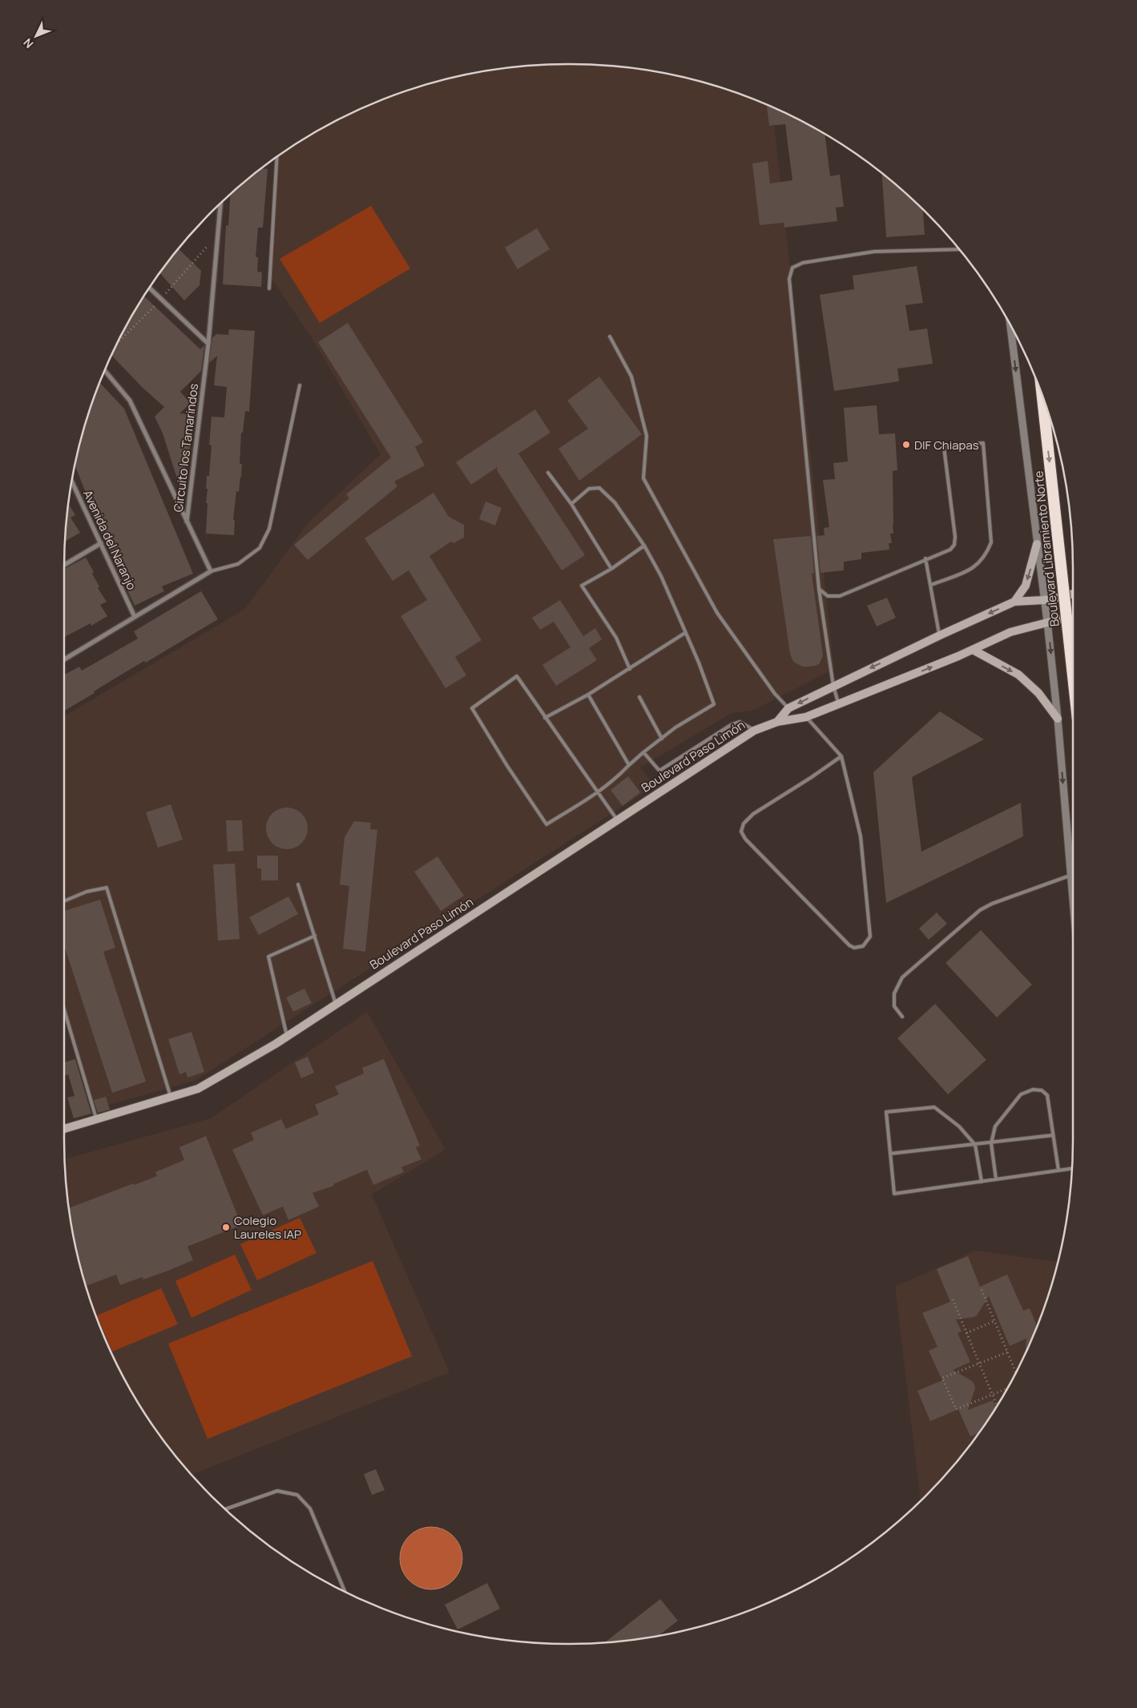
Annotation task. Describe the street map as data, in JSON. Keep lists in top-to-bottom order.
{
  "streets": {
    "highway": ["Boulevard Libramiento Norte"],
    "main road": ["Boulevard Paso Limón"],
    "street": ["Circuito los Tamarindos", "Avenida del Naranjo"]
  },
  "one_way": ["Boulevard Libramiento Norte"],
  "places": ["DIF Chiapas", "Colegio Laureles IAP"],
  "north": "bottom left"
}
